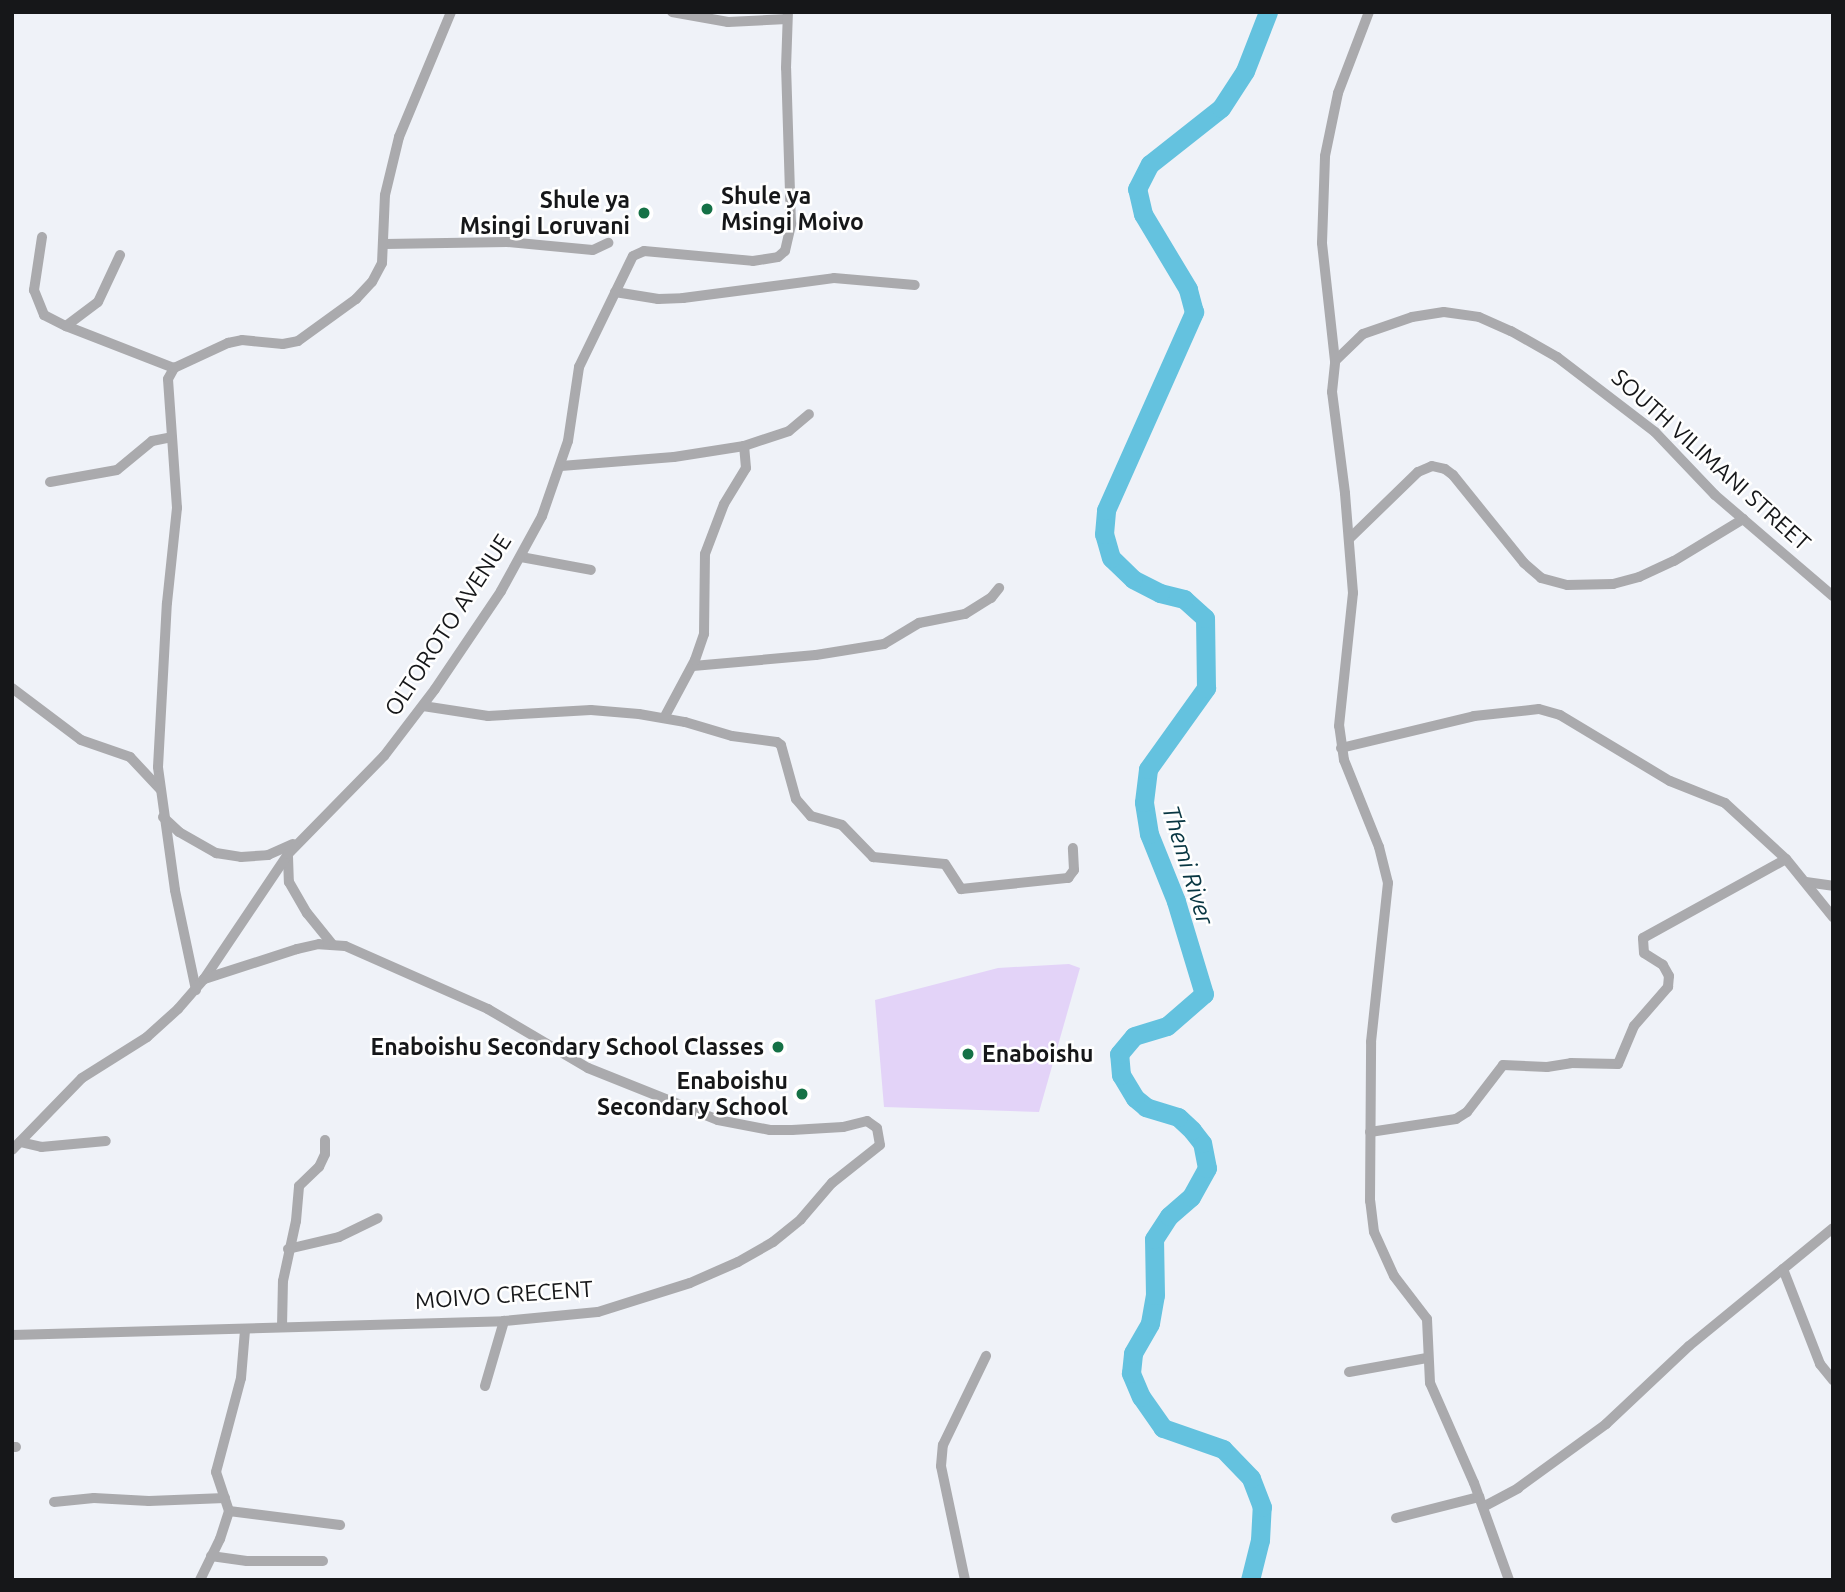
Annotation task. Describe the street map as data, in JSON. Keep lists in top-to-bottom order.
{
  "streets": {
    "street": ["SOUTH VILIMANI STREET", "OLTOROTO AVENUE", "MOIVO CRECENT"]
  },
  "crossings": [
    ["OLTOROTO AVENUE", "MOIVO CRECENT"]
  ],
  "water": ["Themi River"],
  "places": [
    "Shule ya Msingi Moivo",
    "Shule ya Msingi Loruvani",
    "Enaboishu Secondary School Classes",
    "Enaboishu",
    "Enaboishu Secondary School"
  ]
}
